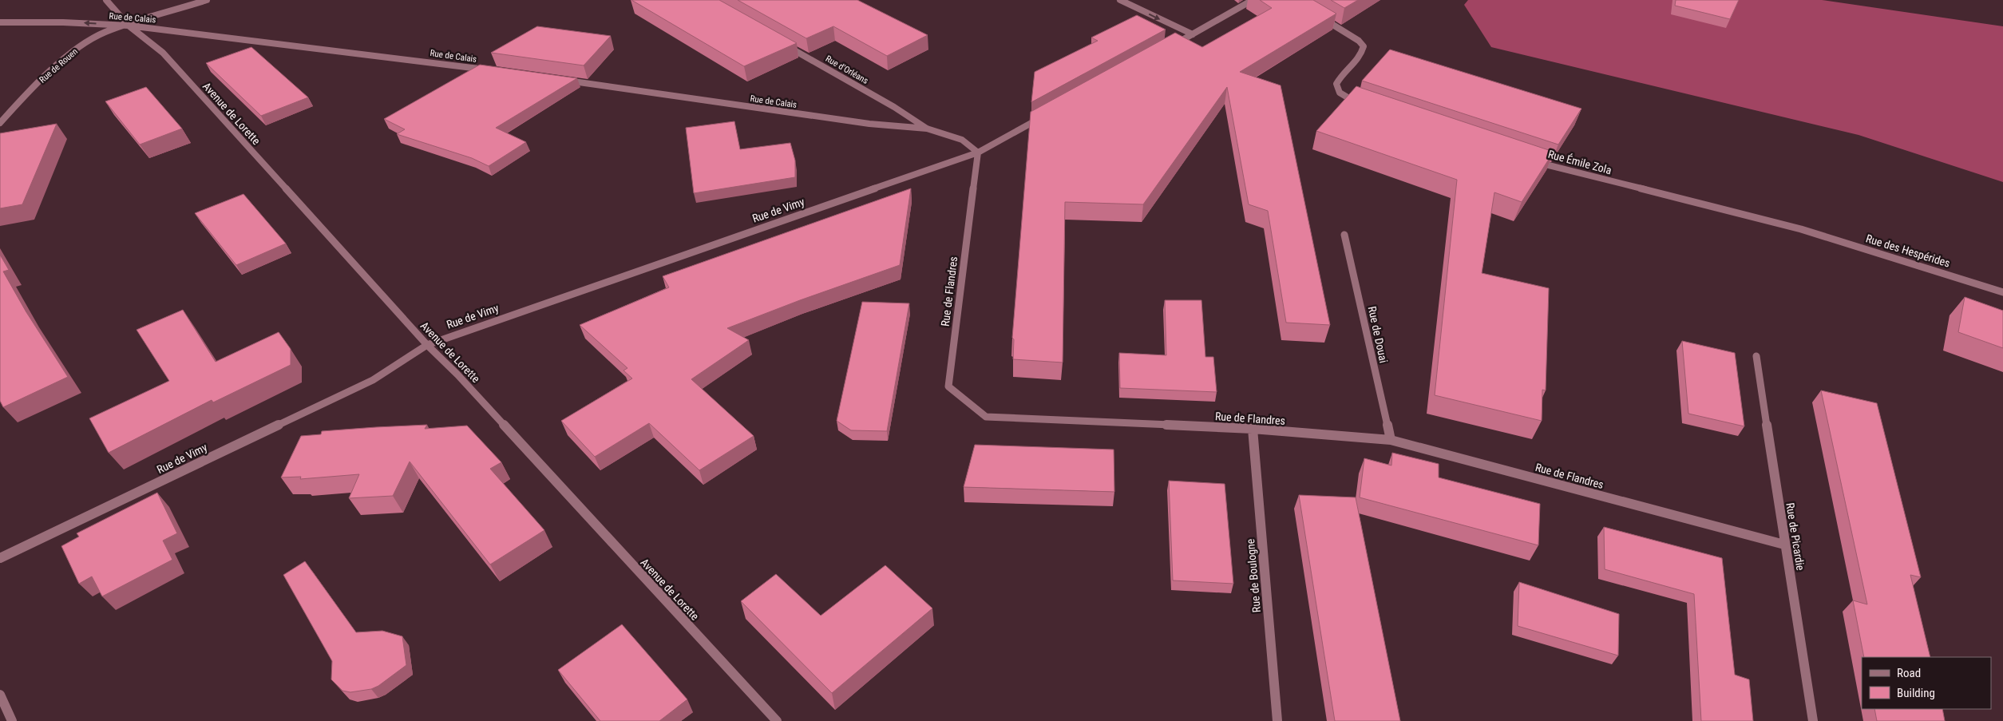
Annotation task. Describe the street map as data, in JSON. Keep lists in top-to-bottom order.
{
  "streets": {
    "street": [
      "Rue de Calais",
      "Rue de Rouen",
      "Rue d'Orléans",
      "Avenue de Lorette",
      "Rue Émile Zola",
      "Rue de Vimy",
      "Rue des Hespérides",
      "Rue de Flandres",
      "Rue de Douai",
      "Rue de Picardie",
      "Rue de Boulogne"
    ]
  },
  "crossings": [
    ["Rue de Calais", "Rue de Rouen"],
    ["Rue de Calais", "Rue d'Orléans"],
    ["Rue de Calais", "Avenue de Lorette"],
    ["Rue de Rouen", "Avenue de Lorette"],
    ["Rue d'Orléans", "Rue de Vimy"],
    ["Rue d'Orléans", "Rue de Flandres"],
    ["Avenue de Lorette", "Rue de Vimy"],
    ["Rue Émile Zola", "Rue des Hespérides"],
    ["Rue de Vimy", "Rue de Flandres"],
    ["Rue de Flandres", "Rue de Douai"],
    ["Rue de Flandres", "Rue de Picardie"],
    ["Rue de Flandres", "Rue de Boulogne"]
  ],
  "legend": ["Road", "Building"]
}
